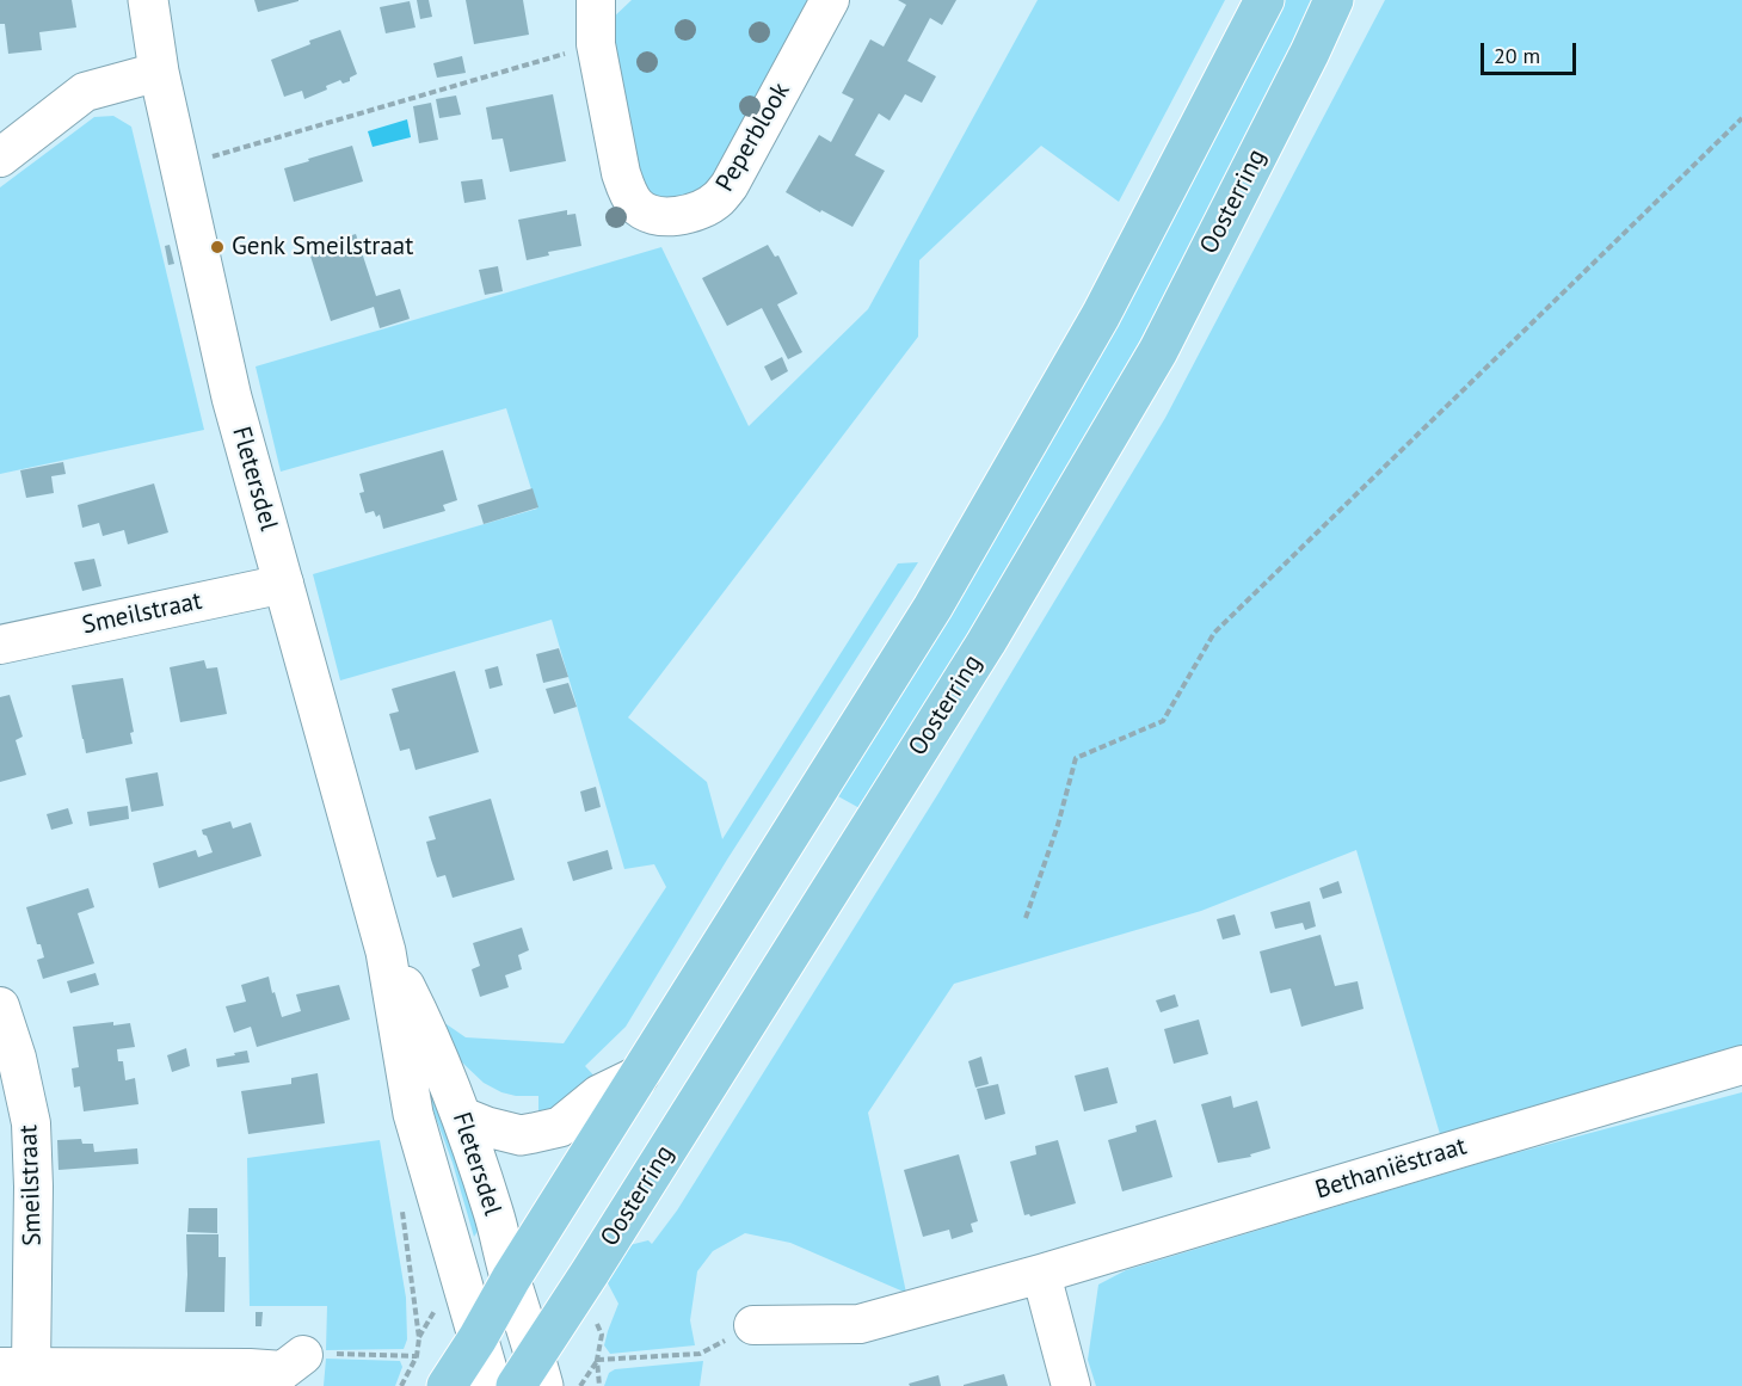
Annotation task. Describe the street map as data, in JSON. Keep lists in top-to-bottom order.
{
  "streets": {
    "main road": ["Oosterring"],
    "street": [
      "Peperblook",
      "Fletersdel",
      "Smeilstraat",
      "Bethaniëstraat"
    ]
  },
  "crossings": [
    ["Oosterring", "Fletersdel"],
    ["Fletersdel", "Smeilstraat"]
  ],
  "places": ["Genk Smeilstraat"],
  "scale_bar": "20 m"
}
